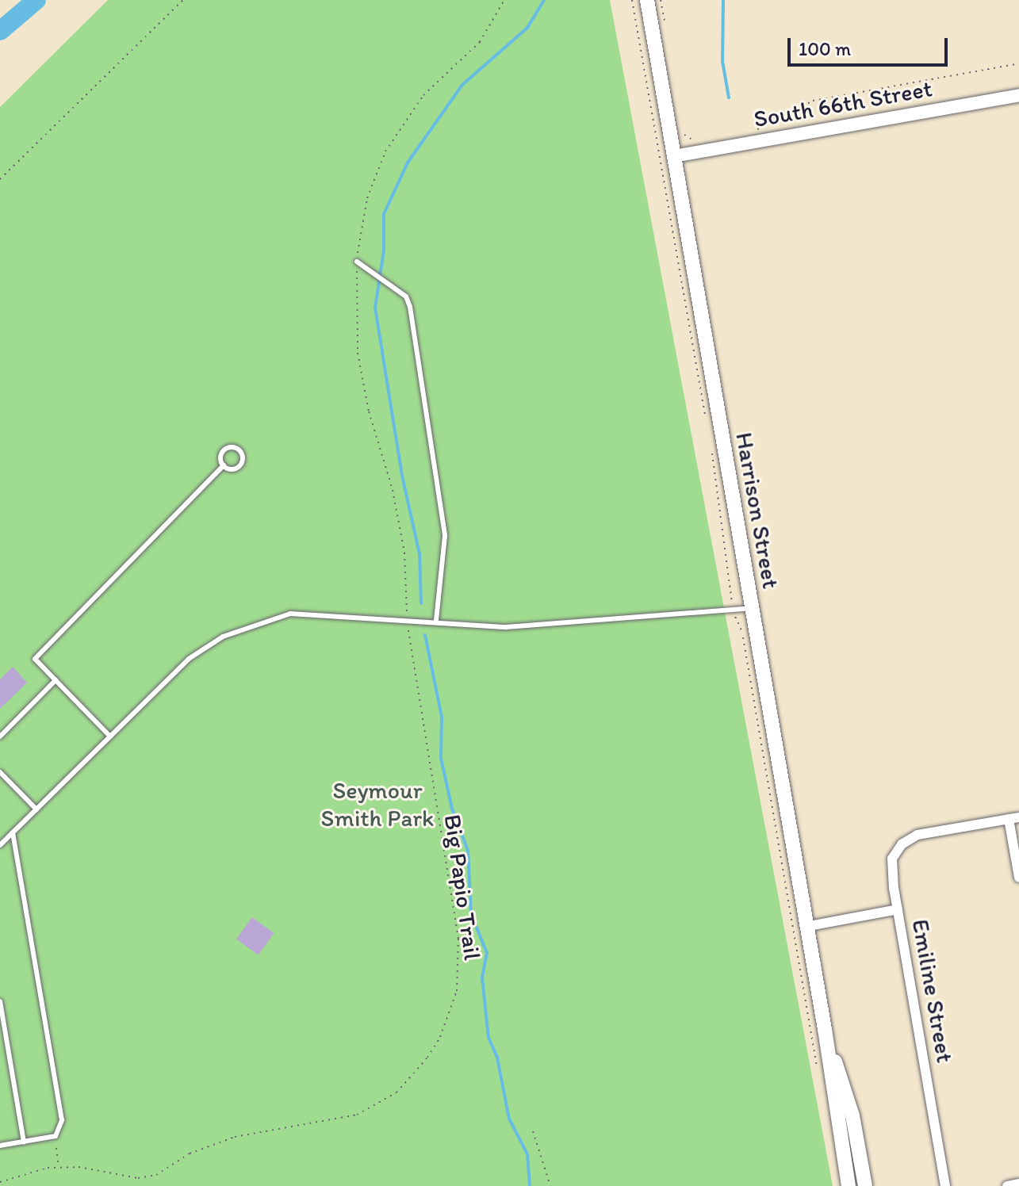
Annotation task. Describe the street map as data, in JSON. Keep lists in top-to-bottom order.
{
  "streets": {
    "main road": ["Harrison Street"],
    "street": ["South 66th Street", "Emiline Street"],
    "path": ["Big Papio Trail"]
  },
  "crossings": [
    ["South 66th Street", "Harrison Street"]
  ],
  "parks": ["Seymour Smith Park"],
  "scale_bar": "100 m"
}
